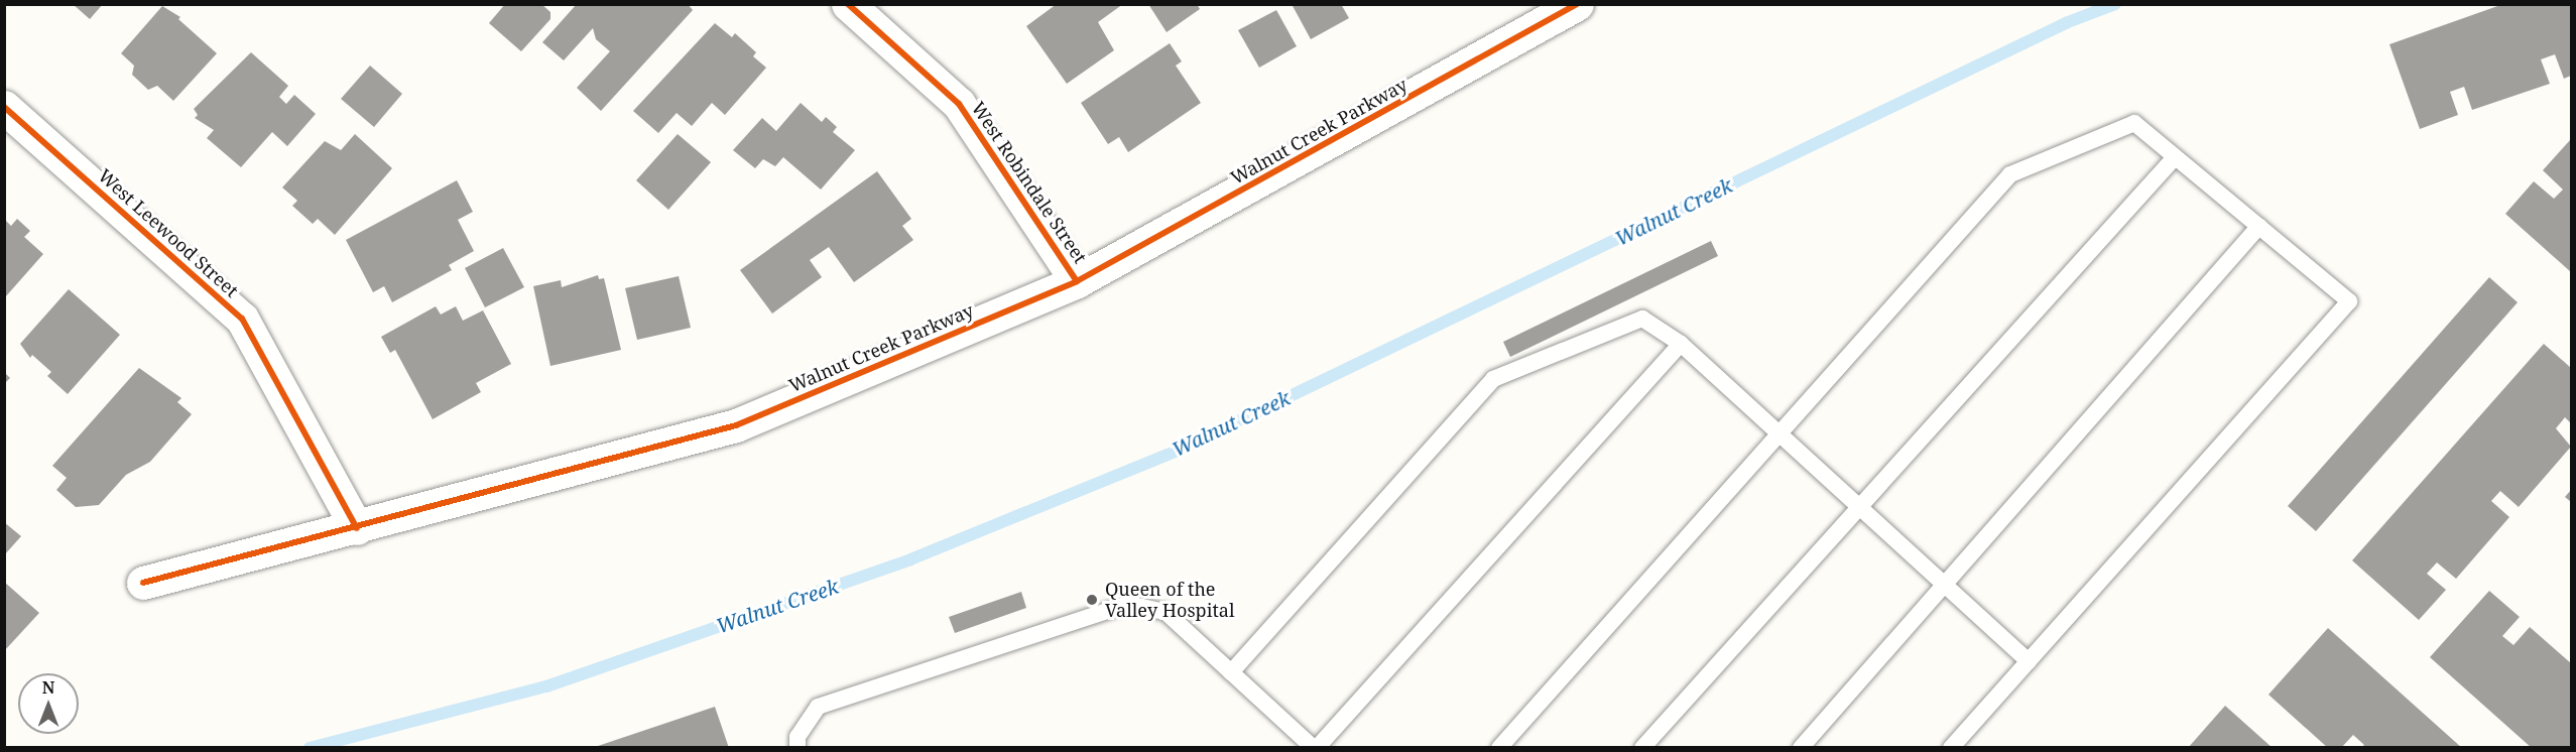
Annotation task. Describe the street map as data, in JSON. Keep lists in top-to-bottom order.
{
  "streets": {
    "street": ["Walnut Creek Parkway", "West Robindale Street", "West Leewood Street"]
  },
  "crossings": [
    ["Walnut Creek Parkway", "West Robindale Street"],
    ["Walnut Creek Parkway", "West Leewood Street"]
  ],
  "water": ["Walnut Creek"],
  "places": ["Queen of the Valley Hospital"],
  "north": "top"
}
